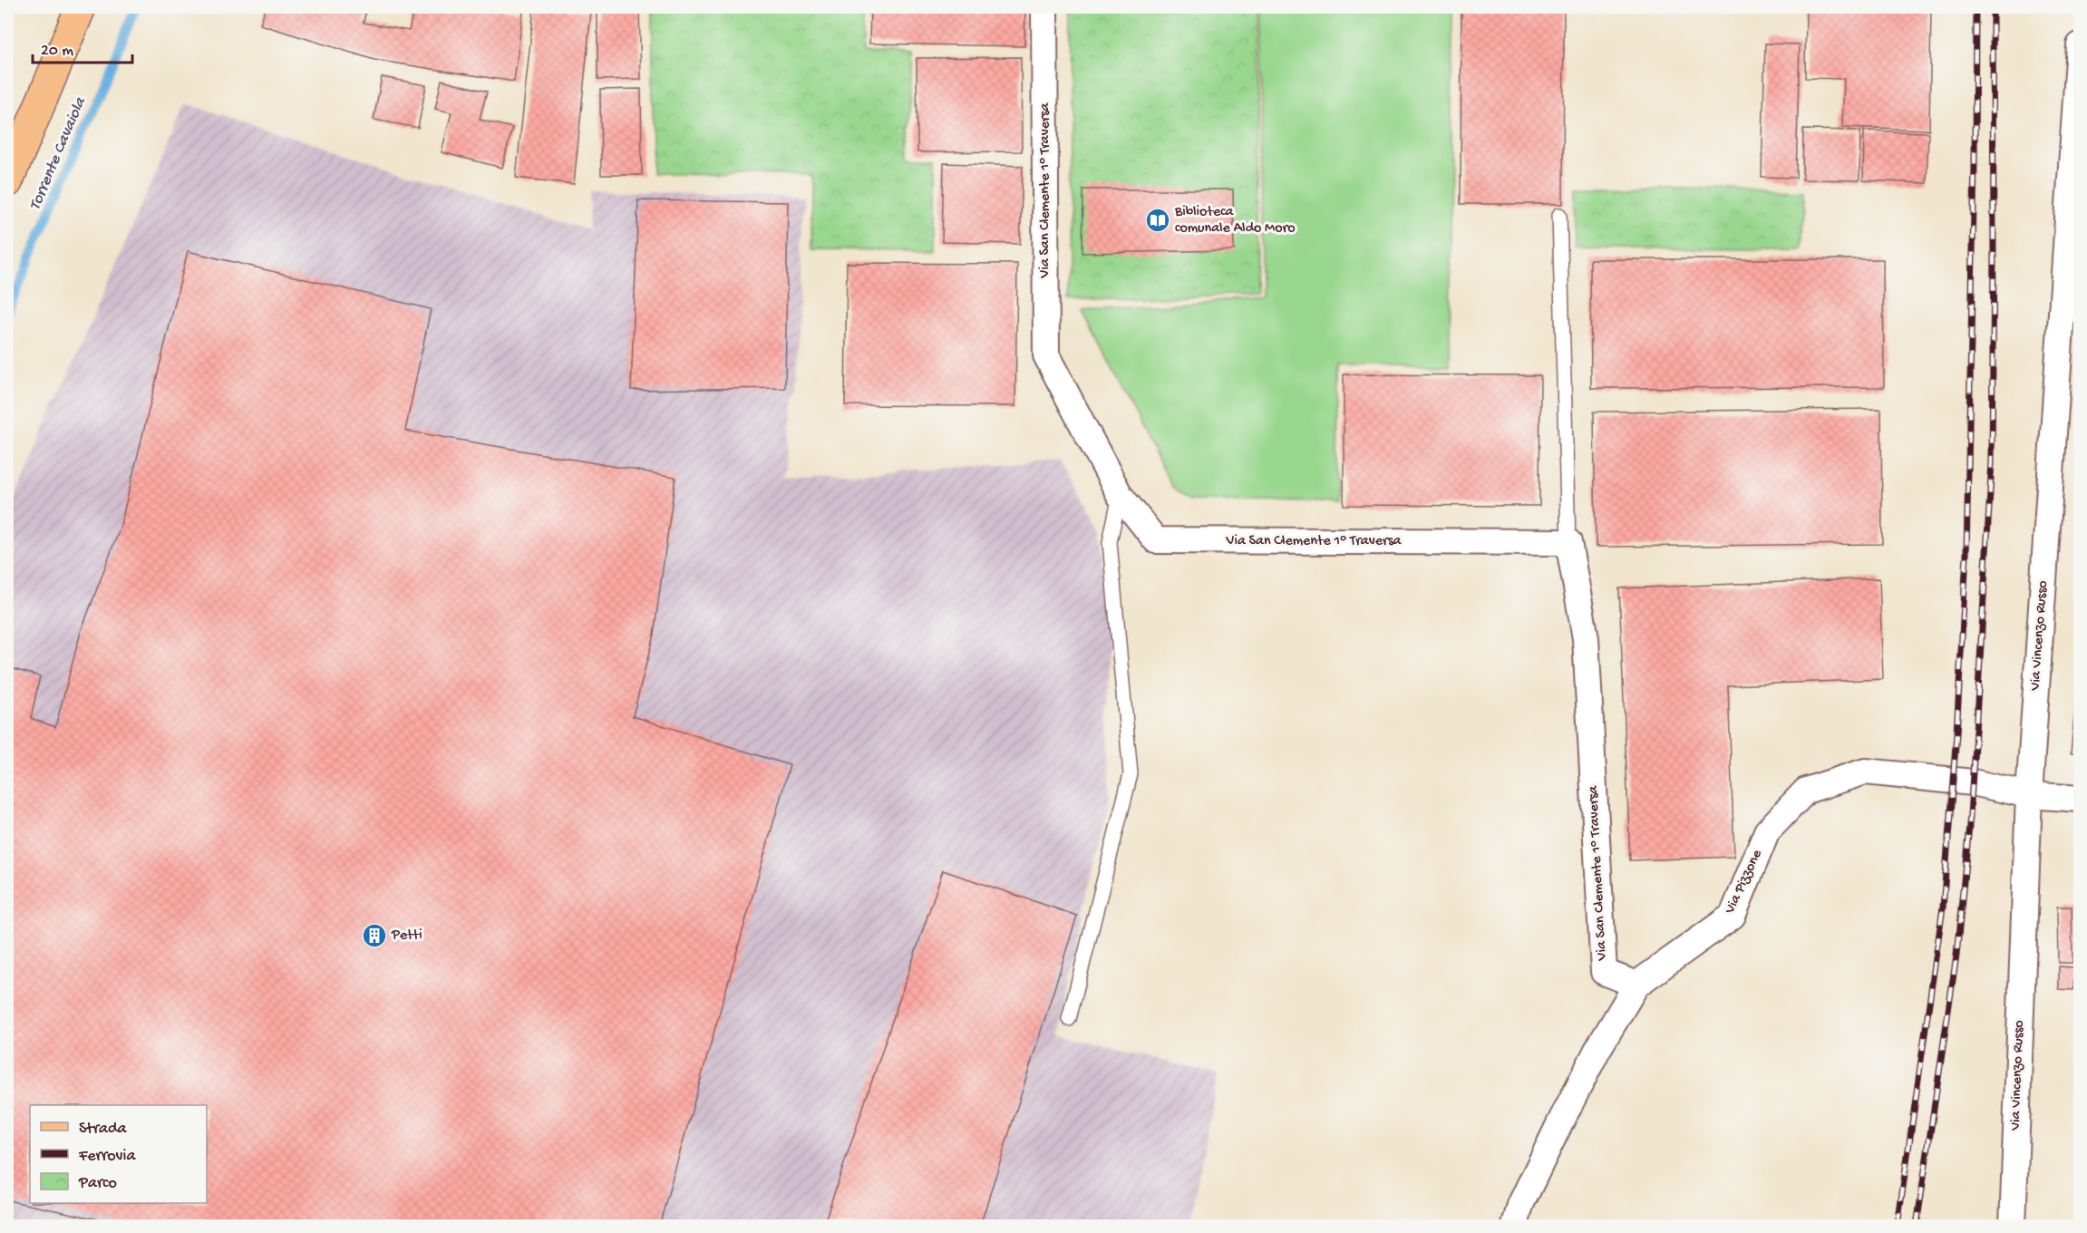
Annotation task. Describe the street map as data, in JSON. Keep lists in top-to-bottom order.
{
  "streets": {
    "street": ["Via San Clemente 1° Traversa", "Via Vincenzo Russo", "Via Pizzone"]
  },
  "crossings": [
    ["Via San Clemente 1° Traversa", "Via Pizzone"],
    ["Via Vincenzo Russo", "Via Pizzone"]
  ],
  "water": ["Torrente Cavaiola"],
  "places": {
    "library": ["Biblioteca comunale Aldo Moro"],
    "building": ["Petti"]
  },
  "legend": ["Strada", "Ferrovia", "Parco"],
  "scale_bar": "20 m"
}
